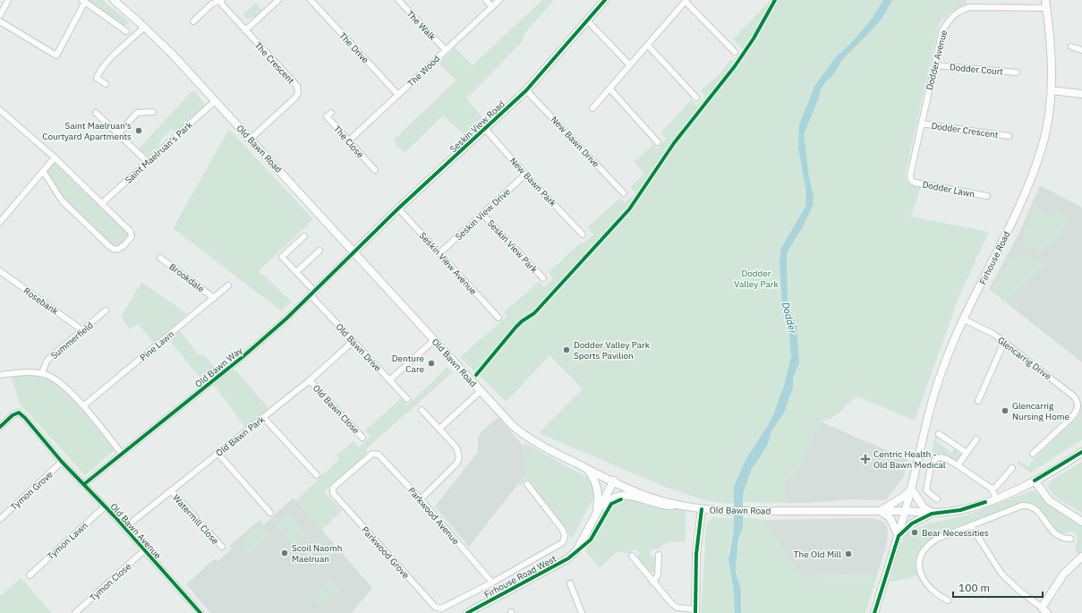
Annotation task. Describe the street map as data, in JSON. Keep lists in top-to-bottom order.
{
  "streets": {
    "main road": [
      "Seskin View Road",
      "Old Bawn Road",
      "Firhouse Road",
      "Firhouse Road West"
    ],
    "street": [
      "The Walk",
      "The Drive",
      "Dodder Avenue",
      "The Crescent",
      "Dodder Court",
      "The Wood",
      "Dodder Crescent",
      "The Close",
      "New Bawn Drive",
      "Saint Maelruan's Park",
      "New Bawn Park",
      "Dodder Lawn",
      "Seskin View Drive",
      "Seskin View Park",
      "Seskin View Avenue",
      "Brookdale",
      "Rosebank",
      "Summerfield",
      "Pine Lawn",
      "Old Bawn Drive",
      "Glencarrig Drive",
      "Old Bawn Way",
      "Old Bawn Close",
      "Old Bawn Park",
      "Tymon Grove",
      "Parkwood Avenue",
      "Watermill Close",
      "Old Bawn Avenue",
      "Tymon Lawn",
      "Parkwood Grove",
      "Tymon Close"
    ]
  },
  "crossings": [
    ["The Walk", "The Wood"],
    ["The Drive", "The Wood"],
    ["Dodder Avenue", "Dodder Court"],
    ["Dodder Avenue", "Dodder Crescent"],
    ["Dodder Avenue", "Dodder Lawn"],
    ["Dodder Avenue", "Firhouse Road"],
    ["The Crescent", "Old Bawn Road"],
    ["The Wood", "The Close"],
    ["Seskin View Road", "New Bawn Drive"],
    ["Seskin View Road", "Old Bawn Road"],
    ["Seskin View Road", "New Bawn Park"],
    ["Seskin View Road", "Seskin View Avenue"],
    ["Seskin View Road", "Old Bawn Way"],
    ["Old Bawn Road", "Saint Maelruan's Park"],
    ["Old Bawn Road", "Firhouse Road"],
    ["Old Bawn Road", "Old Bawn Way"],
    ["Old Bawn Road", "Firhouse Road West"],
    ["New Bawn Park", "Seskin View Drive"],
    ["Seskin View Drive", "Seskin View Park"],
    ["Seskin View Drive", "Seskin View Avenue"],
    ["Firhouse Road", "Glencarrig Drive"],
    ["Brookdale", "Pine Lawn"],
    ["Rosebank", "Summerfield"],
    ["Old Bawn Drive", "Old Bawn Way"],
    ["Old Bawn Drive", "Old Bawn Park"],
    ["Old Bawn Way", "Old Bawn Avenue"],
    ["Old Bawn Close", "Old Bawn Park"],
    ["Old Bawn Park", "Watermill Close"],
    ["Old Bawn Park", "Old Bawn Avenue"],
    ["Tymon Grove", "Old Bawn Avenue"],
    ["Parkwood Avenue", "Parkwood Grove"],
    ["Old Bawn Avenue", "Tymon Lawn"],
    ["Old Bawn Avenue", "Tymon Close"]
  ],
  "water": ["Dodder"],
  "parks": ["Dodder Valley Park"],
  "places": {
    "other": [
      "Saint Maelruan's Courtyard Apartments",
      "Dodder Valley Park Sports Pavilion",
      "Denture Care",
      "Glencarrig Nursing Home",
      "Bear Necessities",
      "Scoil Naomh Maelruan",
      "The Old Mill"
    ],
    "health": ["Centric Health - Old Bawn Medical"]
  },
  "scale_bar": "100 m"
}
